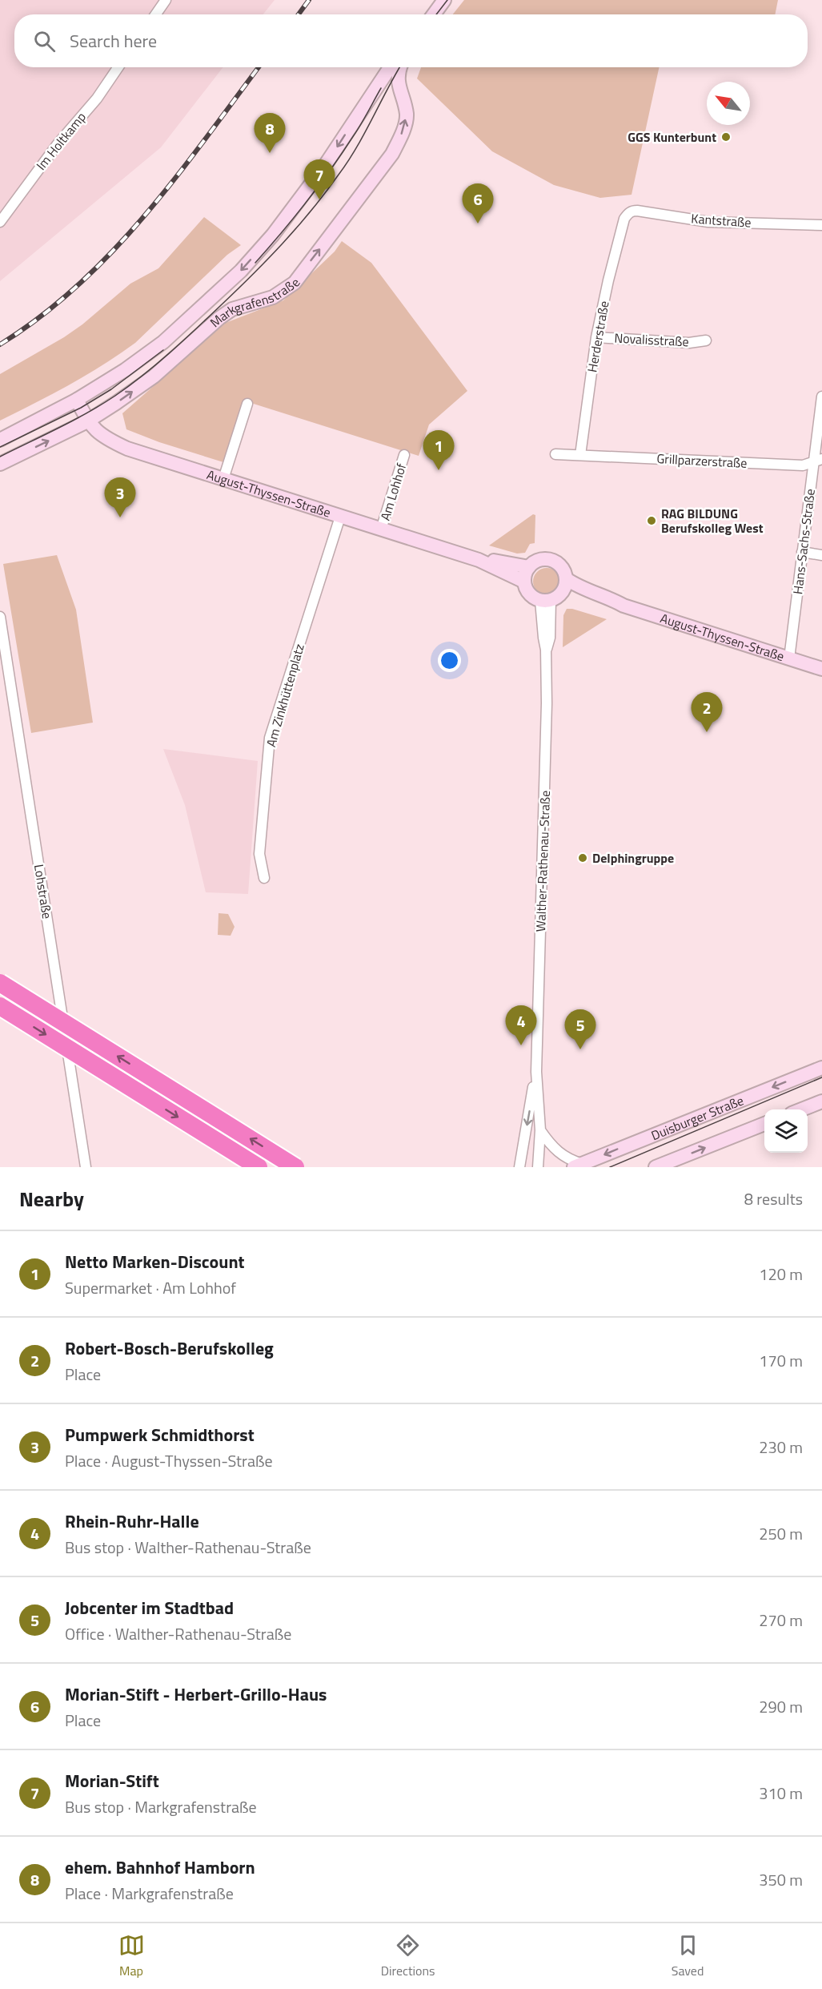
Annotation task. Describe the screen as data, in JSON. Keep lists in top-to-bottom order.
{
  "streets": {
    "street": [
      "Im Holtkamp",
      "Kantstraße",
      "Markgrafenstraße",
      "Herderstraße",
      "Novalisstraße",
      "Grillparzerstraße",
      "Am Lohhof",
      "August-Thyssen-Straße",
      "Hans-Sachs-Straße",
      "Am Zinkhüttenplatz",
      "Walther-Rathenau-Straße",
      "Lohstraße",
      "Duisburger Straße"
    ]
  },
  "crossings": [
    ["Kantstraße", "Herderstraße"],
    ["Markgrafenstraße", "August-Thyssen-Straße"],
    ["Herderstraße", "Novalisstraße"],
    ["Herderstraße", "Grillparzerstraße"],
    ["Grillparzerstraße", "Hans-Sachs-Straße"],
    ["Am Lohhof", "August-Thyssen-Straße"],
    ["August-Thyssen-Straße", "Hans-Sachs-Straße"],
    ["August-Thyssen-Straße", "Am Zinkhüttenplatz"],
    ["August-Thyssen-Straße", "Walther-Rathenau-Straße"]
  ],
  "places": ["GGS Kunterbunt", "RAG BILDUNG Berufskolleg West", "Delphingruppe"],
  "north": "top left",
  "page": {
    "search": "Search here",
    "pins": [
      "8",
      "7",
      "6",
      "1",
      "3",
      "2",
      "4",
      "5"
    ],
    "heading": ["Nearby", "8 results"],
    "list": [
      {
        "mark": "1",
        "name": "Netto Marken-Discount",
        "note": "Supermarket · Am Lohhof",
        "value": "120 m"
      },
      {
        "mark": "2",
        "name": "Robert-Bosch-Berufskolleg",
        "note": "Place",
        "value": "170 m"
      },
      {
        "mark": "3",
        "name": "Pumpwerk Schmidthorst",
        "note": "Place · August-Thyssen-Straße",
        "value": "230 m"
      },
      {
        "mark": "4",
        "name": "Rhein-Ruhr-Halle",
        "note": "Bus stop · Walther-Rathenau-Straße",
        "value": "250 m"
      },
      {
        "mark": "5",
        "name": "Jobcenter im Stadtbad",
        "note": "Office · Walther-Rathenau-Straße",
        "value": "270 m"
      },
      {
        "mark": "6",
        "name": "Morian-Stift - Herbert-Grillo-Haus",
        "note": "Place",
        "value": "290 m"
      },
      {
        "mark": "7",
        "name": "Morian-Stift",
        "note": "Bus stop · Markgrafenstraße",
        "value": "310 m"
      },
      {
        "mark": "8",
        "name": "ehem. Bahnhof Hamborn",
        "note": "Place · Markgrafenstraße",
        "value": "350 m"
      }
    ],
    "nav": ["Map", "Directions", "Saved"]
  }
}
